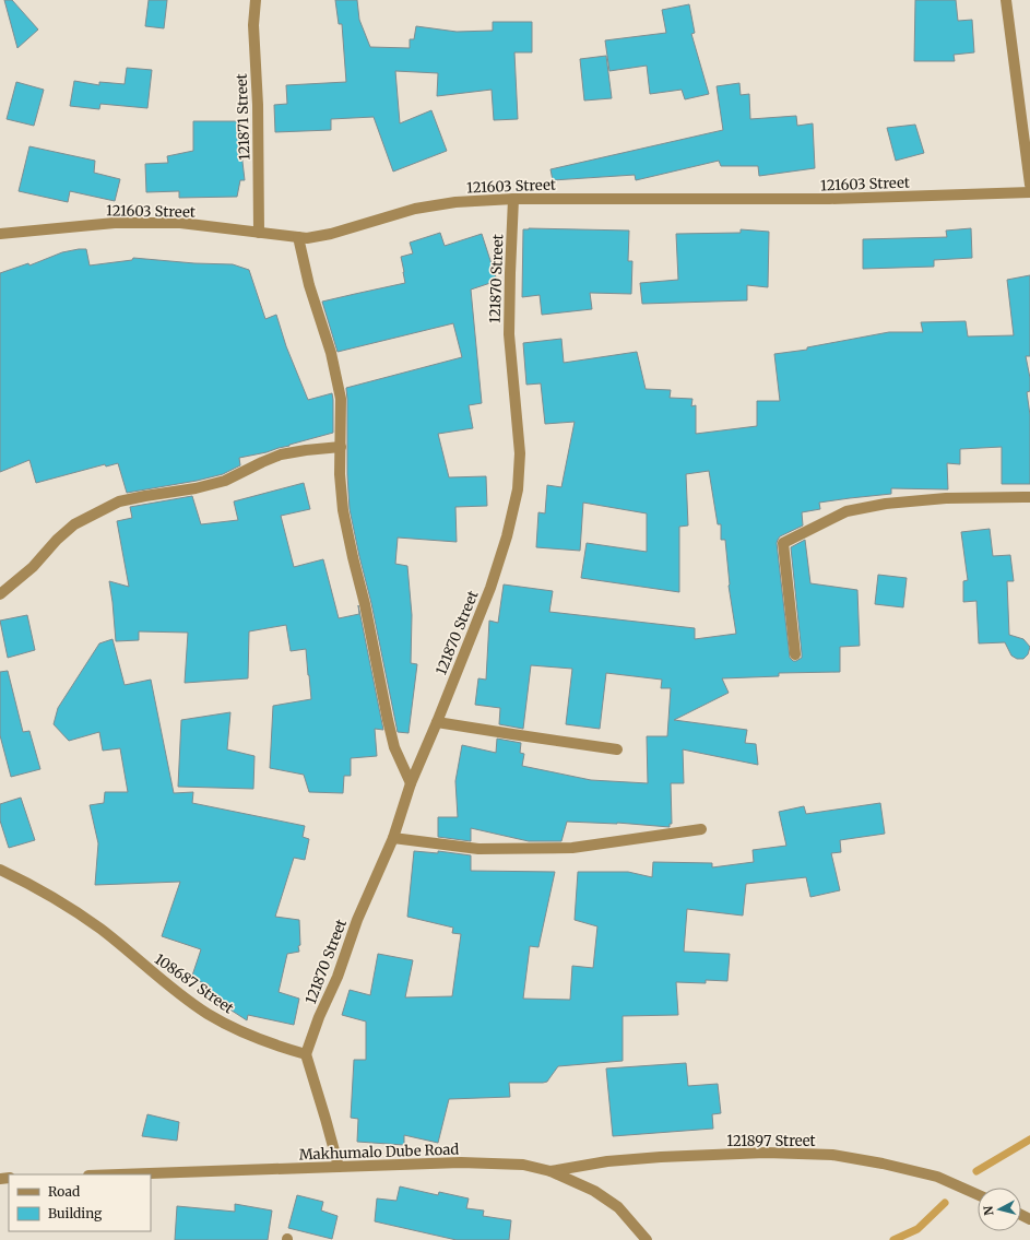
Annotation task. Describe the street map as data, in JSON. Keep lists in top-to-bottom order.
{
  "streets": {
    "street": [
      "121871 Street",
      "121603 Street",
      "121870 Street",
      "108687 Street",
      "121897 Street",
      "Makhumalo Dube Road"
    ]
  },
  "crossings": [
    ["121871 Street", "121603 Street"],
    ["121603 Street", "121870 Street"],
    ["121870 Street", "108687 Street"],
    ["121897 Street", "Makhumalo Dube Road"]
  ],
  "legend": ["Road", "Building"],
  "north": "left"
}
